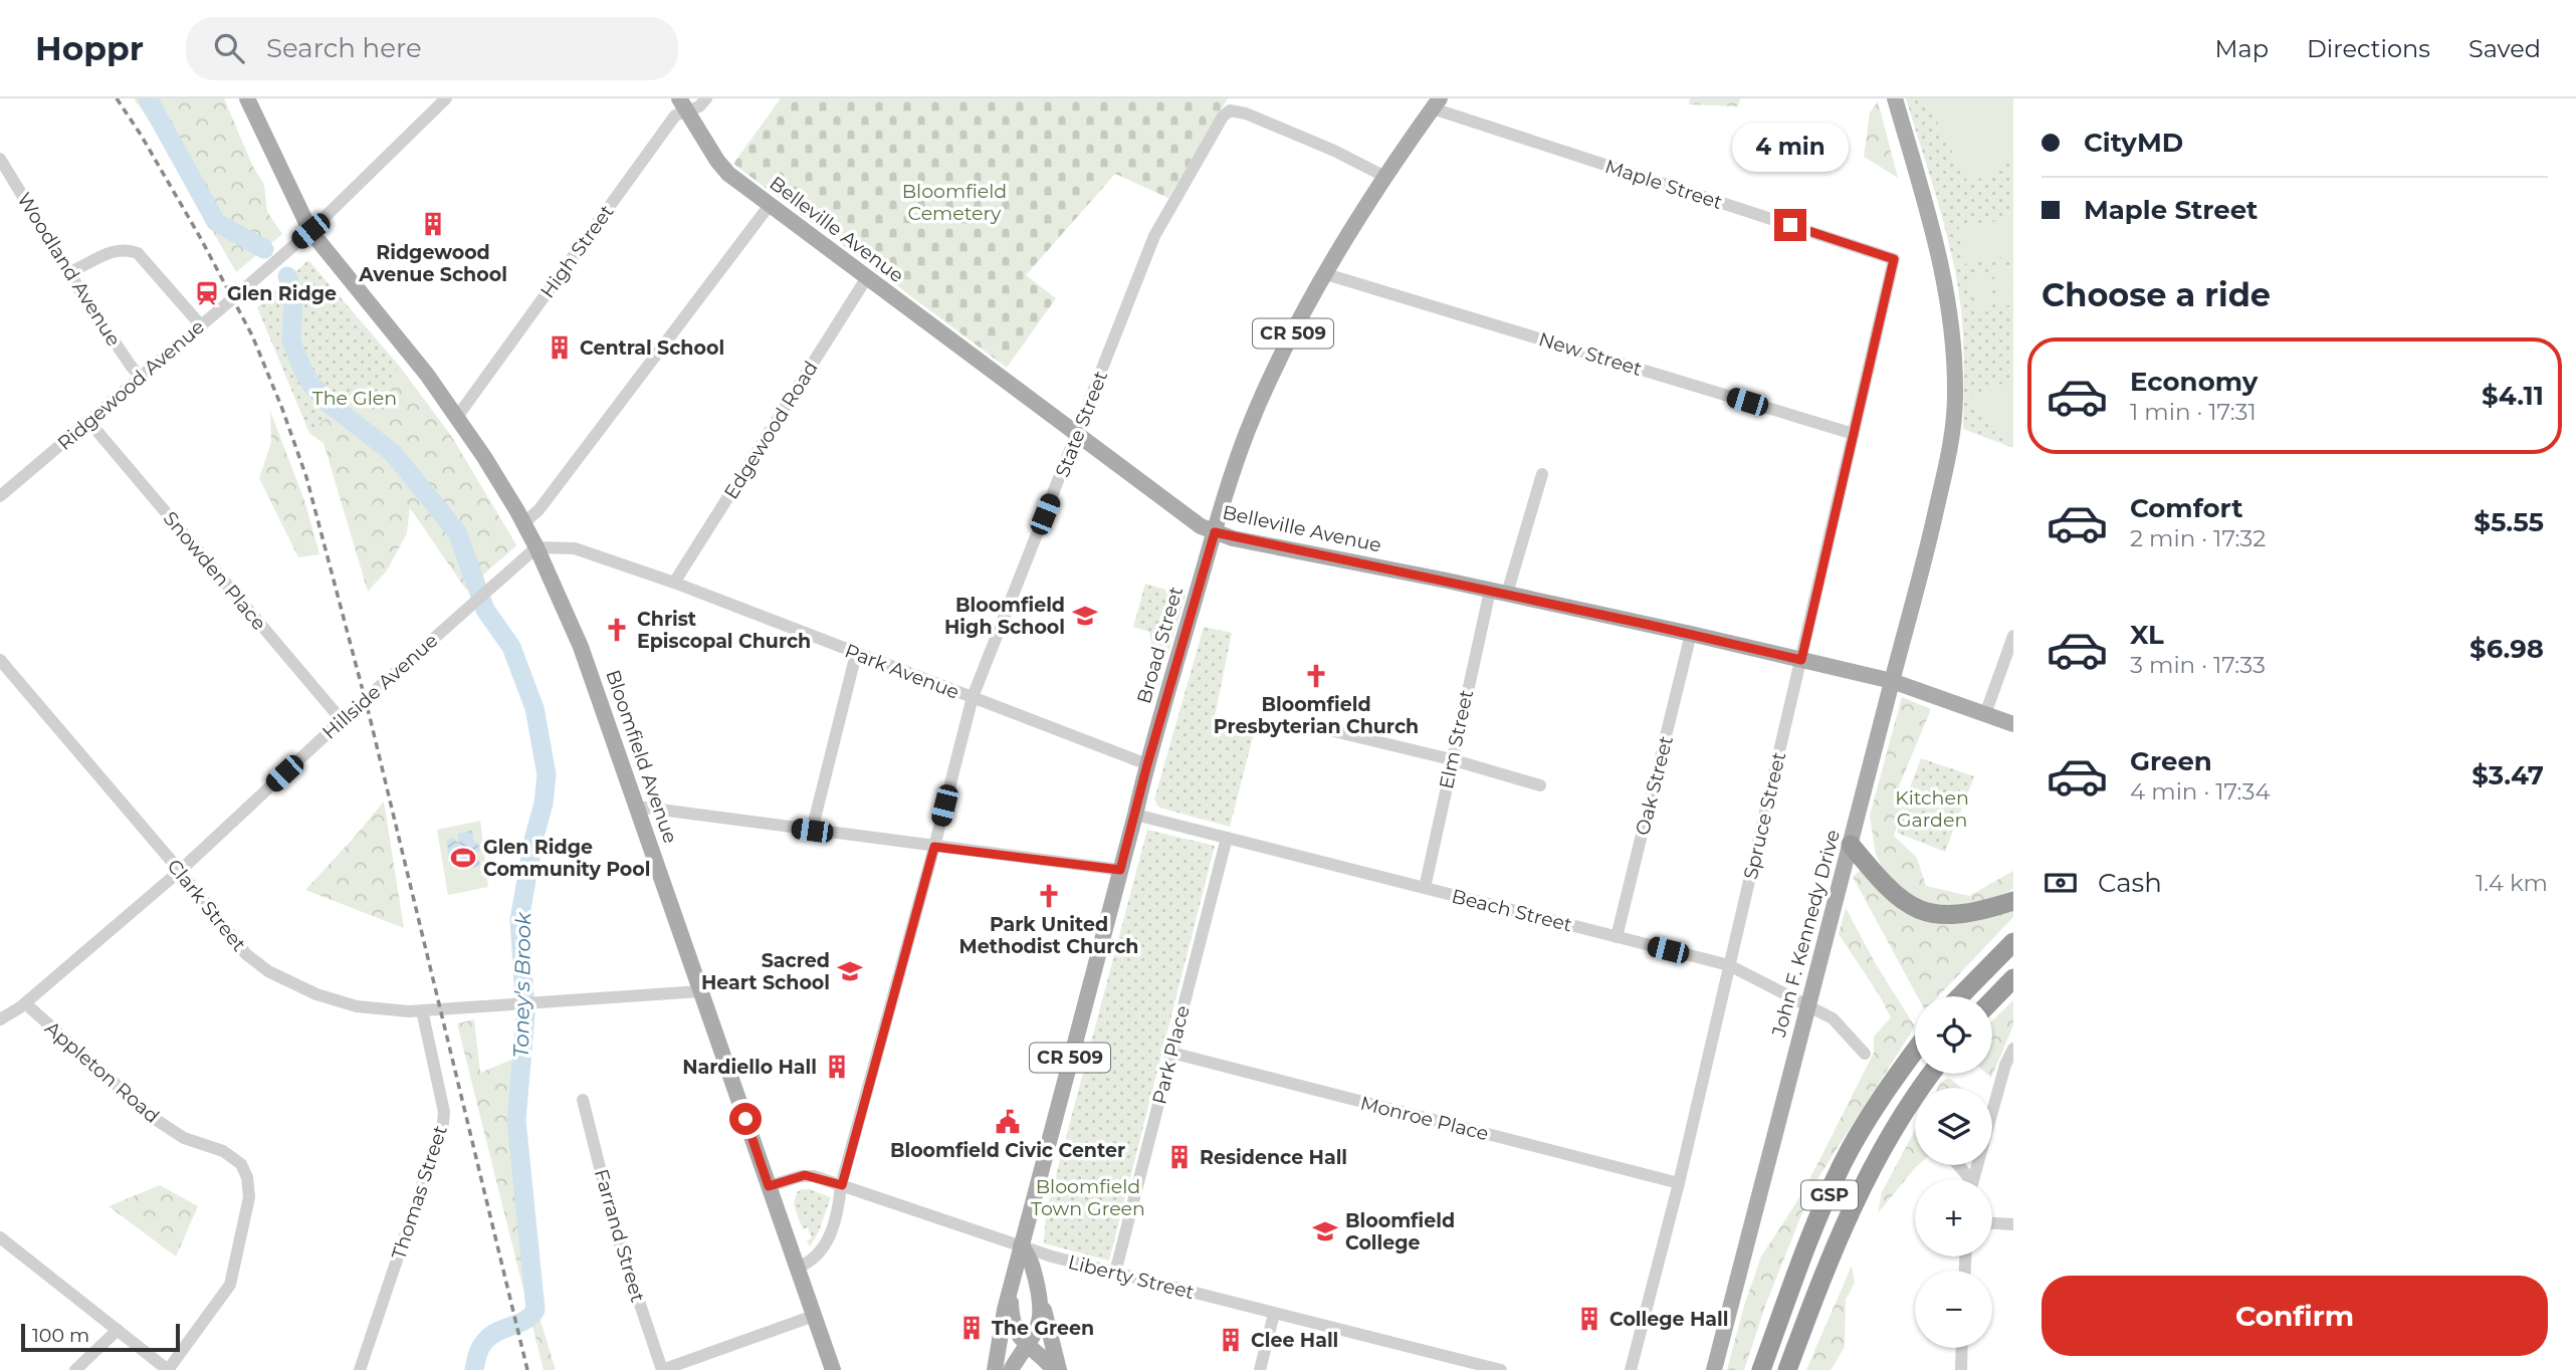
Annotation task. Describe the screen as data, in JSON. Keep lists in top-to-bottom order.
{
  "streets": {
    "highway": ["GSP"],
    "main road": [
      "Belleville Avenue",
      "CR 509",
      "Broad Street",
      "Bloomfield Avenue",
      "John F. Kennedy Drive"
    ],
    "street": [
      "Maple Street",
      "High Street",
      "Woodland Avenue",
      "New Street",
      "Ridgewood Avenue",
      "State Street",
      "Edgewood Road",
      "Snowden Place",
      "Park Avenue",
      "Hillside Avenue",
      "Elm Street",
      "Oak Street",
      "Spruce Street",
      "Clark Street",
      "Beach Street",
      "Park Place",
      "Appleton Road",
      "Monroe Place",
      "Thomas Street",
      "Farrand Street",
      "Liberty Street"
    ]
  },
  "crossings": [
    ["Maple Street", "Broad Street"],
    ["Maple Street", "Spruce Street"],
    ["Belleville Avenue", "High Street"],
    ["Belleville Avenue", "State Street"],
    ["Belleville Avenue", "Edgewood Road"],
    ["Belleville Avenue", "Broad Street"],
    ["Belleville Avenue", "Elm Street"],
    ["Belleville Avenue", "Oak Street"],
    ["Belleville Avenue", "Spruce Street"],
    ["Belleville Avenue", "John F. Kennedy Drive"],
    ["High Street", "Bloomfield Avenue"],
    ["Woodland Avenue", "Ridgewood Avenue"],
    ["CR 509", "Broad Street"],
    ["CR 509", "Liberty Street"],
    ["New Street", "Broad Street"],
    ["New Street", "Spruce Street"],
    ["Ridgewood Avenue", "Snowden Place"],
    ["Ridgewood Avenue", "Bloomfield Avenue"],
    ["State Street", "Broad Street"],
    ["State Street", "Park Avenue"],
    ["State Street", "Bloomfield Avenue"],
    ["State Street", "Liberty Street"],
    ["Edgewood Road", "Park Avenue"],
    ["Snowden Place", "Hillside Avenue"],
    ["Broad Street", "Park Avenue"],
    ["Broad Street", "Beach Street"],
    ["Broad Street", "Liberty Street"],
    ["Park Avenue", "Hillside Avenue"],
    ["Park Avenue", "Bloomfield Avenue"],
    ["Hillside Avenue", "Bloomfield Avenue"],
    ["Hillside Avenue", "Clark Street"],
    ["Hillside Avenue", "Appleton Road"],
    ["Elm Street", "Beach Street"],
    ["Bloomfield Avenue", "Clark Street"],
    ["Bloomfield Avenue", "Liberty Street"],
    ["Oak Street", "Beach Street"],
    ["Spruce Street", "Beach Street"],
    ["Spruce Street", "Monroe Place"],
    ["Clark Street", "Thomas Street"],
    ["Beach Street", "John F. Kennedy Drive"],
    ["Beach Street", "Park Place"],
    ["Park Place", "Monroe Place"],
    ["Park Place", "Liberty Street"]
  ],
  "water": ["Toney's Brook"],
  "parks": [
    "Bloomfield Cemetery",
    "The Glen",
    "Kitchen Garden",
    "Bloomfield Town Green"
  ],
  "places": {
    "building": [
      "Ridgewood Avenue School",
      "Central School",
      "Nardiello Hall",
      "Residence Hall",
      "College Hall",
      "The Green",
      "Clee Hall"
    ],
    "station": ["Glen Ridge"],
    "school or university": ["Bloomfield High School", "Sacred Heart School", "Bloomfield College"],
    "church": ["Christ Episcopal Church", "Bloomfield Presbyterian Church", "Park United Methodist Church"],
    "sports": ["Glen Ridge Community Pool"],
    "public building": ["Bloomfield Civic Center"]
  },
  "scale_bar": "100 m",
  "page": {
    "header": "Hoppr",
    "search": "Search here",
    "nav": ["Map", "Directions", "Saved"],
    "banner": ["CityMD", "Maple Street"],
    "bubble": "4 min",
    "heading": "Choose a ride",
    "list": [
      {
        "name": "Economy",
        "note": "1 min · 17:31",
        "value": "$4.11"
      },
      {
        "name": "Comfort",
        "note": "2 min · 17:32",
        "value": "$5.55"
      },
      {
        "name": "XL",
        "note": "3 min · 17:33",
        "value": "$6.98"
      },
      {
        "name": "Green",
        "note": "4 min · 17:34",
        "value": "$3.47"
      }
    ],
    "pay": ["Cash", "1.4 km"],
    "map_buttons": ["+", "−"],
    "buttons": "Confirm",
    "scale": "100 m"
  }
}
